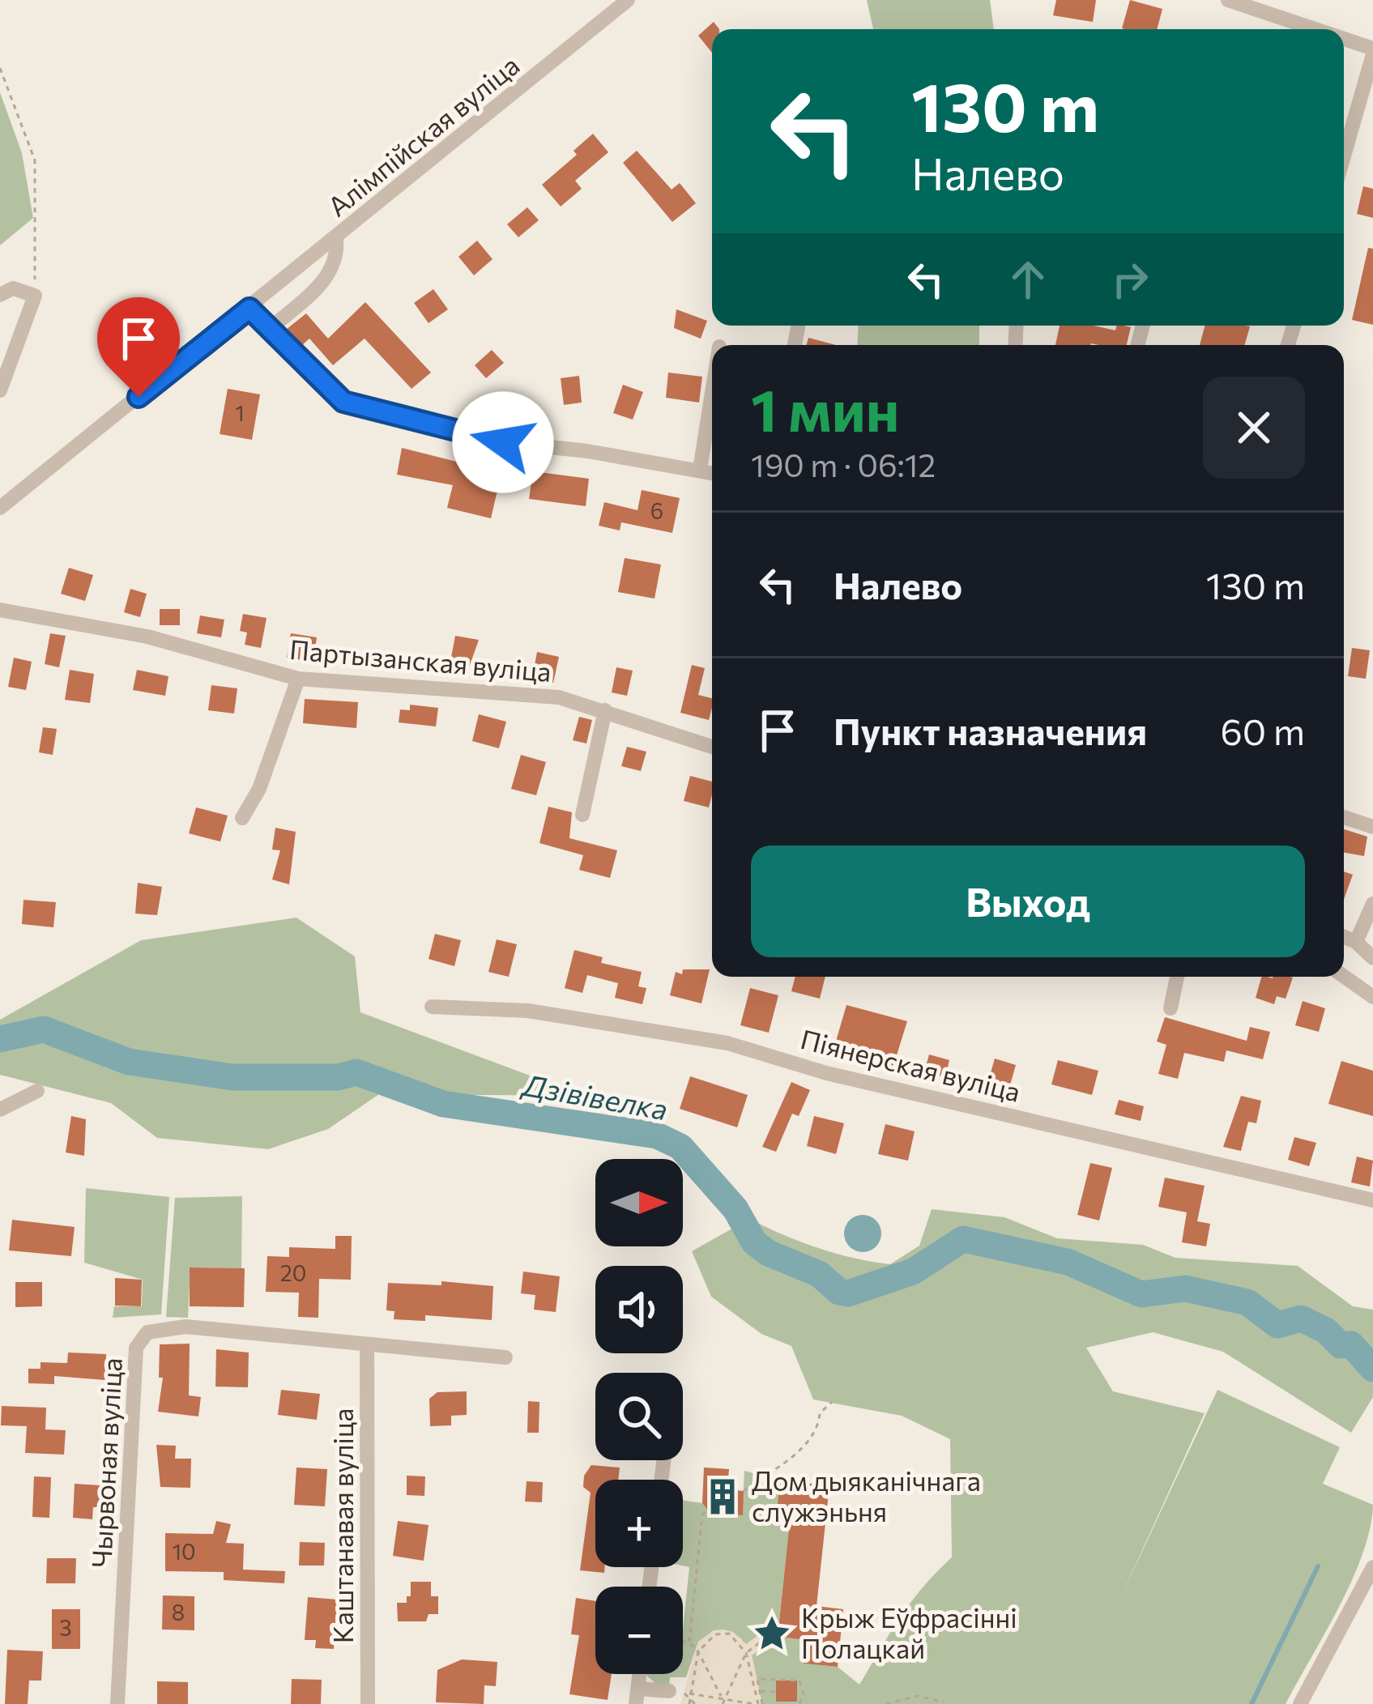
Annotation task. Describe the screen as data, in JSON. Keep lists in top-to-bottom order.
{
  "streets": {
    "street": [
      "Алімпійская вуліца",
      "Партызанская вуліца",
      "Піянерская вуліца",
      "Чырвоная вуліца",
      "Каштанавая вуліца"
    ]
  },
  "crossings": [
    ["Чырвоная вуліца", "Каштанавая вуліца"]
  ],
  "water": ["Дзівівелка"],
  "places": {
    "building": ["Дом дыяканічнага служэньня"],
    "place": ["Крыж Еўфрасінні Полацкай"]
  },
  "house_numbers": [
    "1",
    "6",
    "20",
    "10",
    "8",
    "3"
  ],
  "north": "right",
  "page": {
    "turn": ["130 m", "Налево"],
    "heading": ["1 мин", "190 m · 06:12"],
    "list": [
      {
        "name": "Налево",
        "value": "130 m"
      },
      {
        "name": "Пункт назначения",
        "value": "60 m"
      }
    ],
    "buttons": "Выход",
    "map_buttons": ["+", "−"]
  }
}
